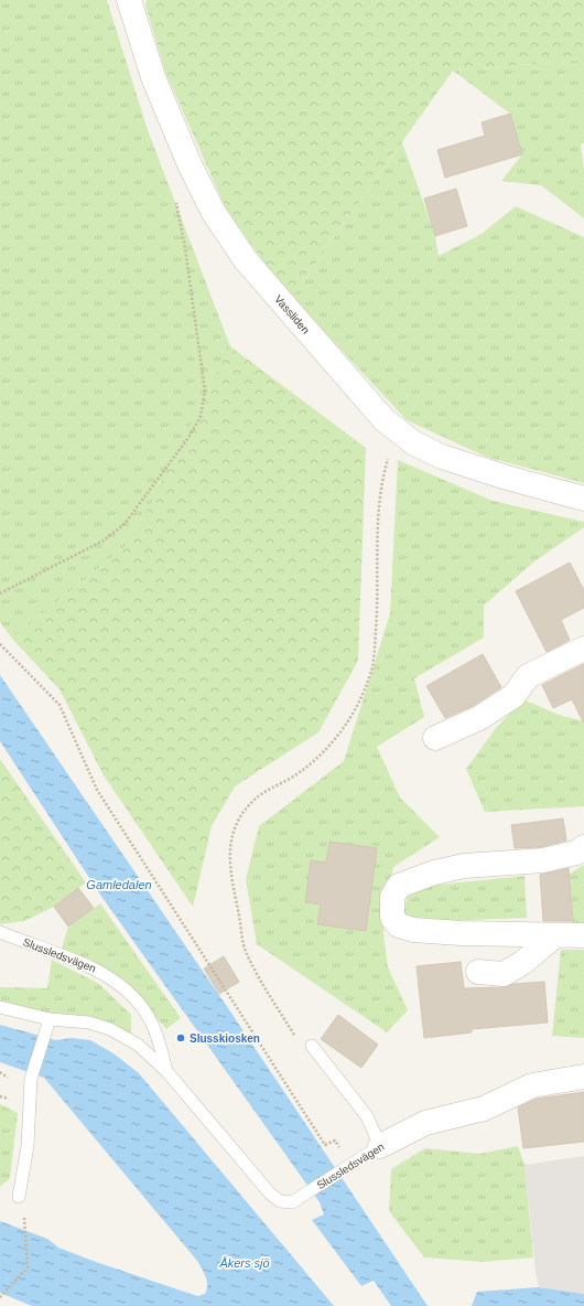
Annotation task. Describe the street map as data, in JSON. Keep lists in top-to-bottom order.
{
  "streets": {
    "street": ["Vassliden", "Slussledsvägen"]
  },
  "water": ["Gamledalen", "Åkers sjö"],
  "places": ["Slusskiosken"]
}
